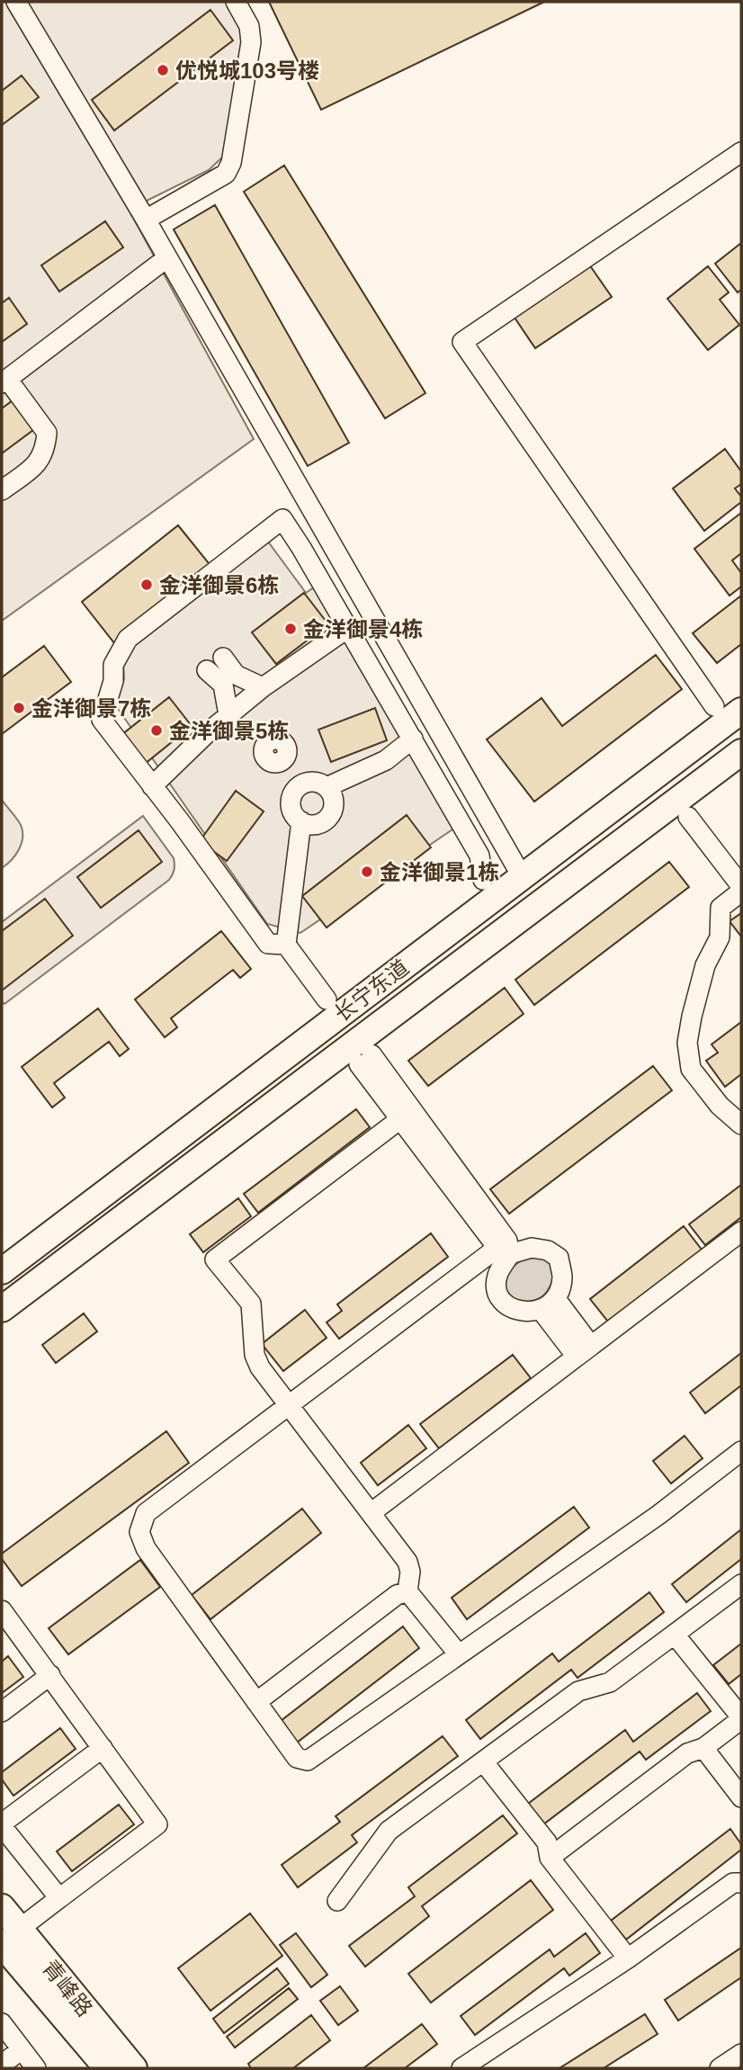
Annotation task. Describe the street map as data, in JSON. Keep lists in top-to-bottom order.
{
  "streets": {
    "main road": ["长宁东道", "青峰路"]
  },
  "places": [
    "优悦城103号楼",
    "金洋御景6栋",
    "金洋御景4栋",
    "金洋御景7栋",
    "金洋御景5栋",
    "金洋御景1栋"
  ]
}
